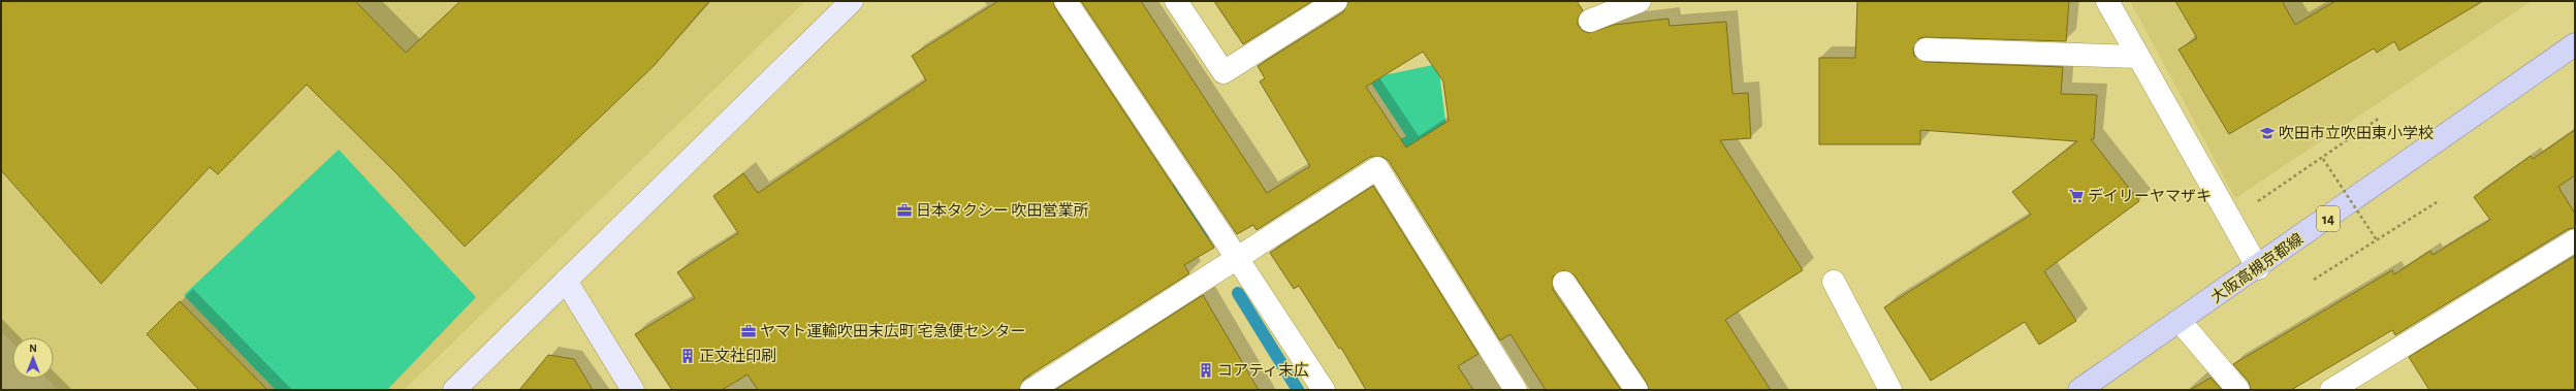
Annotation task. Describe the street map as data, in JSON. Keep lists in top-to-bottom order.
{
  "streets": {
    "main road": ["14", "大阪高槻京都線"]
  },
  "places": {
    "school or university": ["吹田市立吹田東小学校"],
    "supermarket": ["デイリーヤマザキ"],
    "office": ["日本タクシー 吹田営業所", "ヤマト運輸吹田末広町 宅急便センター"],
    "building": ["正文社印刷", "コアティ末広"]
  },
  "north": "top"
}
